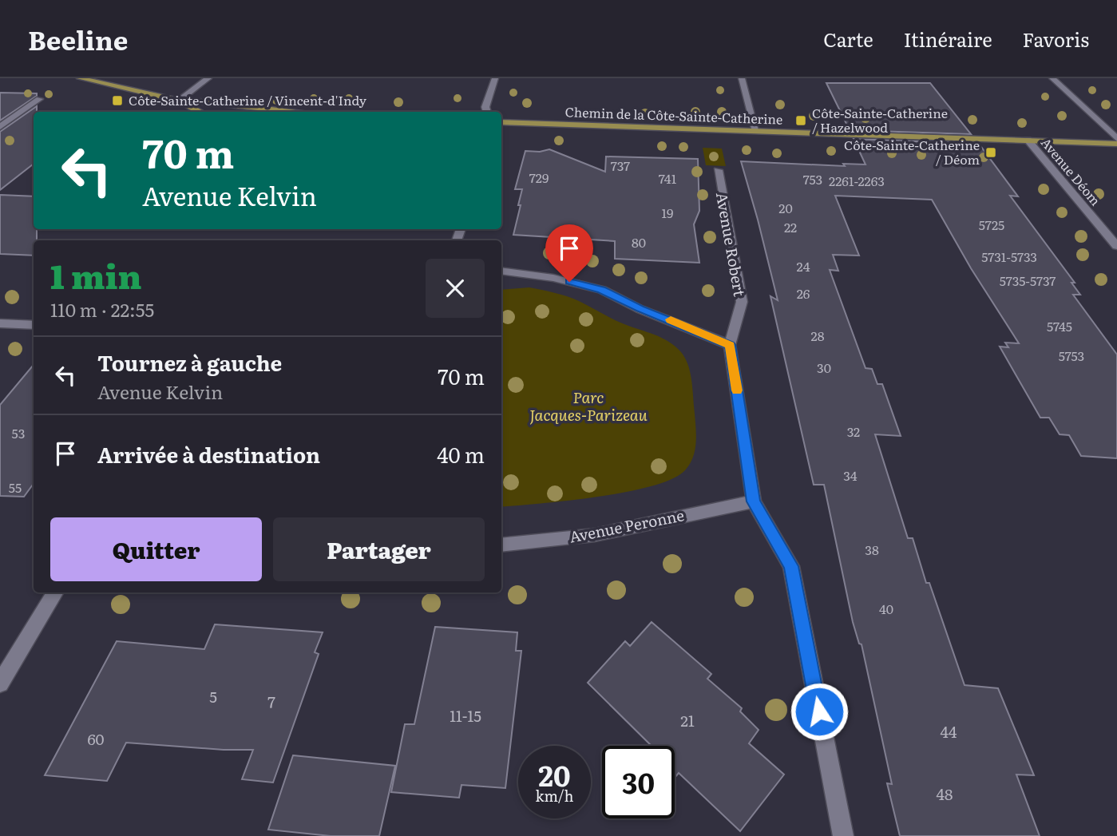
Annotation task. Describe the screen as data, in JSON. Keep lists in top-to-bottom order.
{
  "streets": {
    "main road": ["Chemin de la Côte-Sainte-Catherine"],
    "street": ["Avenue Déom", "Avenue Robert", "Avenue Peronne"]
  },
  "crossings": [
    ["Chemin de la Côte-Sainte-Catherine", "Avenue Déom"],
    ["Avenue Robert", "Avenue Peronne"]
  ],
  "parks": ["Parc Jacques-Parizeau"],
  "places": {
    "transit": ["Côte-Sainte-Catherine / Vincent-d'Indy", "Côte-Sainte-Catherine / Hazelwood", "Côte-Sainte-Catherine / Déom"]
  },
  "house_numbers": [
    "737",
    "729",
    "741",
    "753",
    "2261-2263",
    "20",
    "19",
    "5725",
    "22",
    "80",
    "5731-5733",
    "24",
    "5735-5737",
    "26",
    "5745",
    "28",
    "5753",
    "30",
    "32",
    "53",
    "34",
    "55",
    "38",
    "40",
    "5",
    "7",
    "11-15",
    "21",
    "44",
    "60",
    "48"
  ],
  "page": {
    "header": "Beeline",
    "nav": ["Carte", "Itinéraire", "Favoris"],
    "turn": ["70 m", "Avenue Kelvin"],
    "heading": ["1 min", "110 m · 22:55"],
    "list": [
      {
        "name": "Tournez à gauche",
        "note": "Avenue Kelvin",
        "value": "70 m"
      },
      {
        "name": "Arrivée à destination",
        "value": "40 m"
      }
    ],
    "buttons": ["Quitter", "Partager"],
    "speed": "20 km/h",
    "limit": "30"
  }
}
